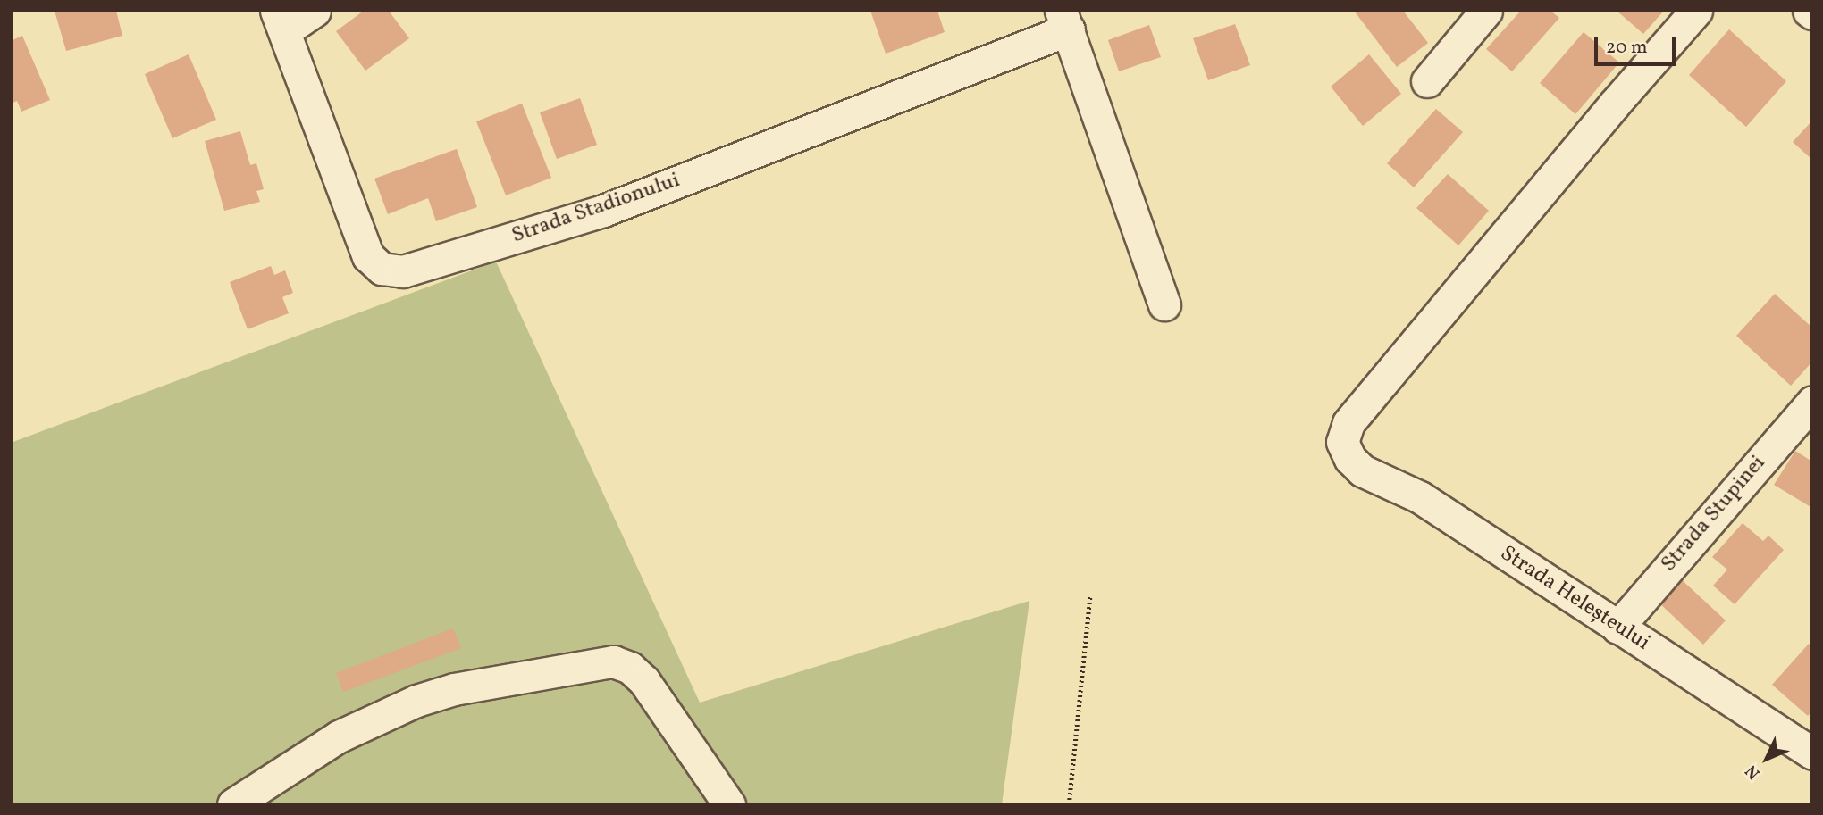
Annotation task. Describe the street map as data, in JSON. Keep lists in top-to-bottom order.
{
  "streets": {
    "street": ["Strada Stadionului", "Strada Stupinei", "Strada Heleșteului"]
  },
  "crossings": [
    ["Strada Stupinei", "Strada Heleșteului"]
  ],
  "scale_bar": "20 m",
  "north": "bottom left"
}
